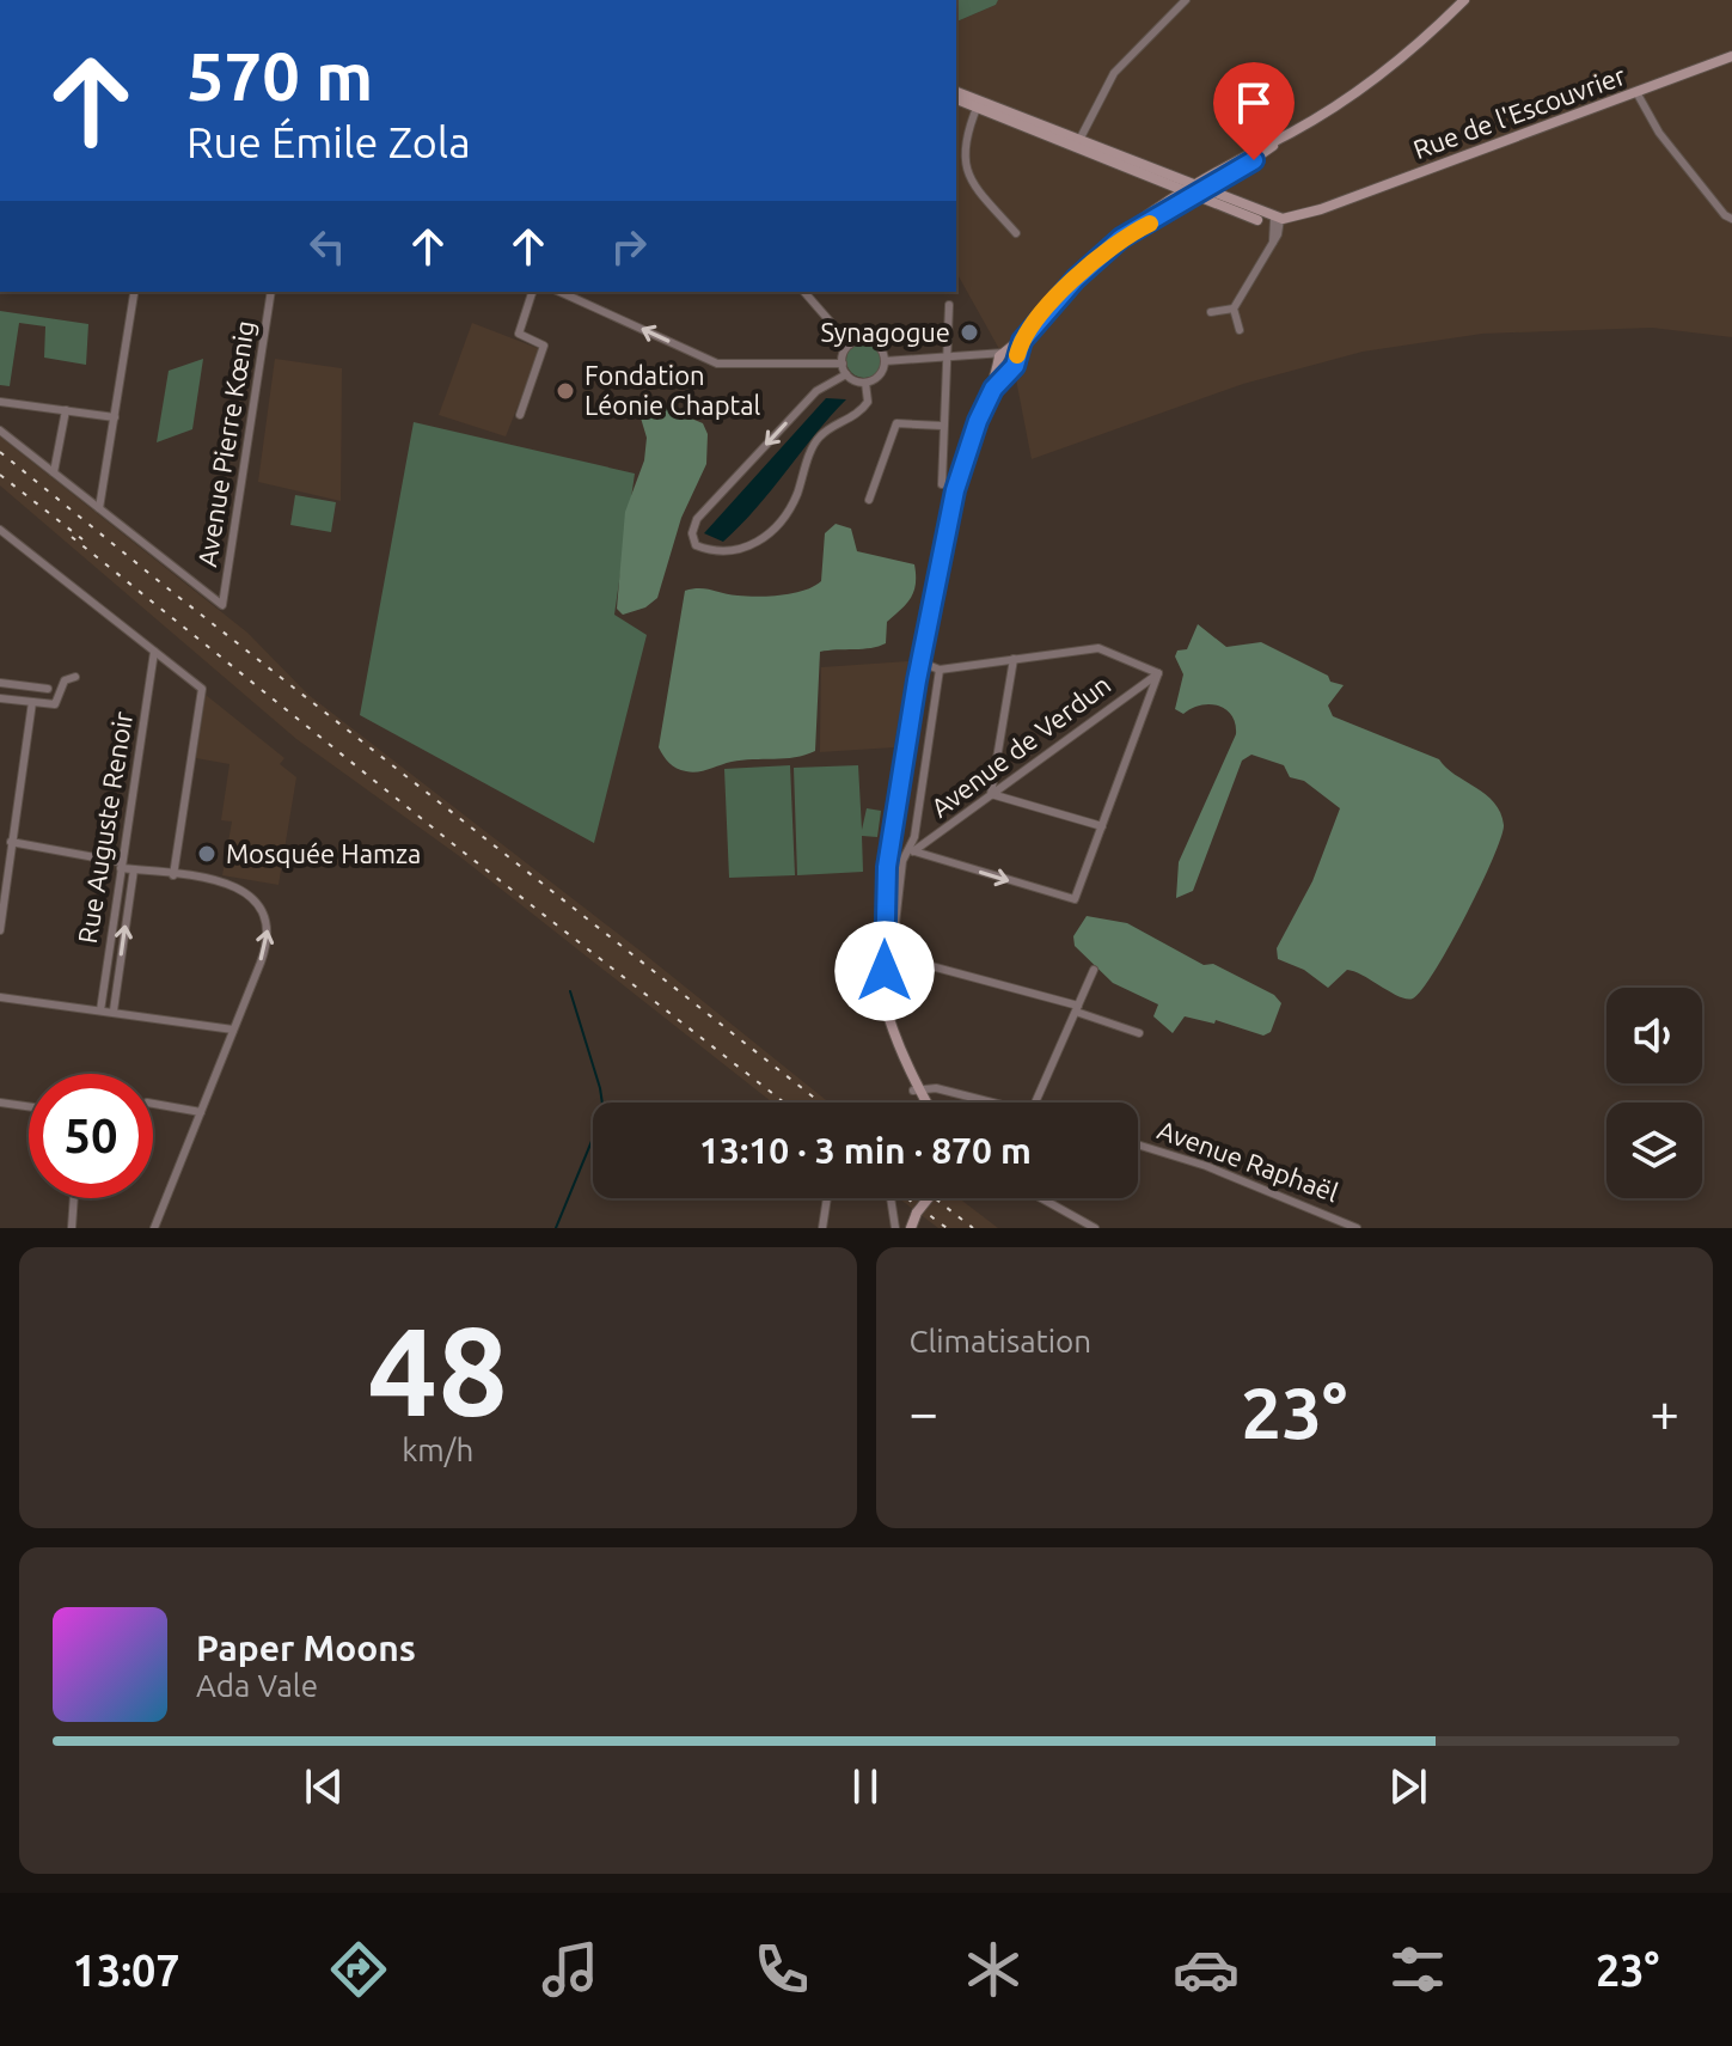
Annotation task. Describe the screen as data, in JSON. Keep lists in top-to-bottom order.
{
  "streets": {
    "main road": ["Rue de l'Escouvrier"],
    "street": [
      "Avenue Pierre Kœnig",
      "Avenue de Verdun",
      "Rue Auguste Renoir",
      "Avenue Raphaël"
    ]
  },
  "places": ["Synagogue", "Fondation Léonie Chaptal", "Mosquée Hamza"],
  "page": {
    "turn": ["570 m", "Rue Émile Zola"],
    "limit": "50",
    "trip": "13:10 · 3 min · 870 m",
    "tile": [
      ["48", "km/h"],
      "Climatisation"
    ],
    "heat": ["−", "23°", "+"],
    "song": ["Paper Moons", "Ada Vale"],
    "tabs": ["13:07", "23°"]
  }
}
